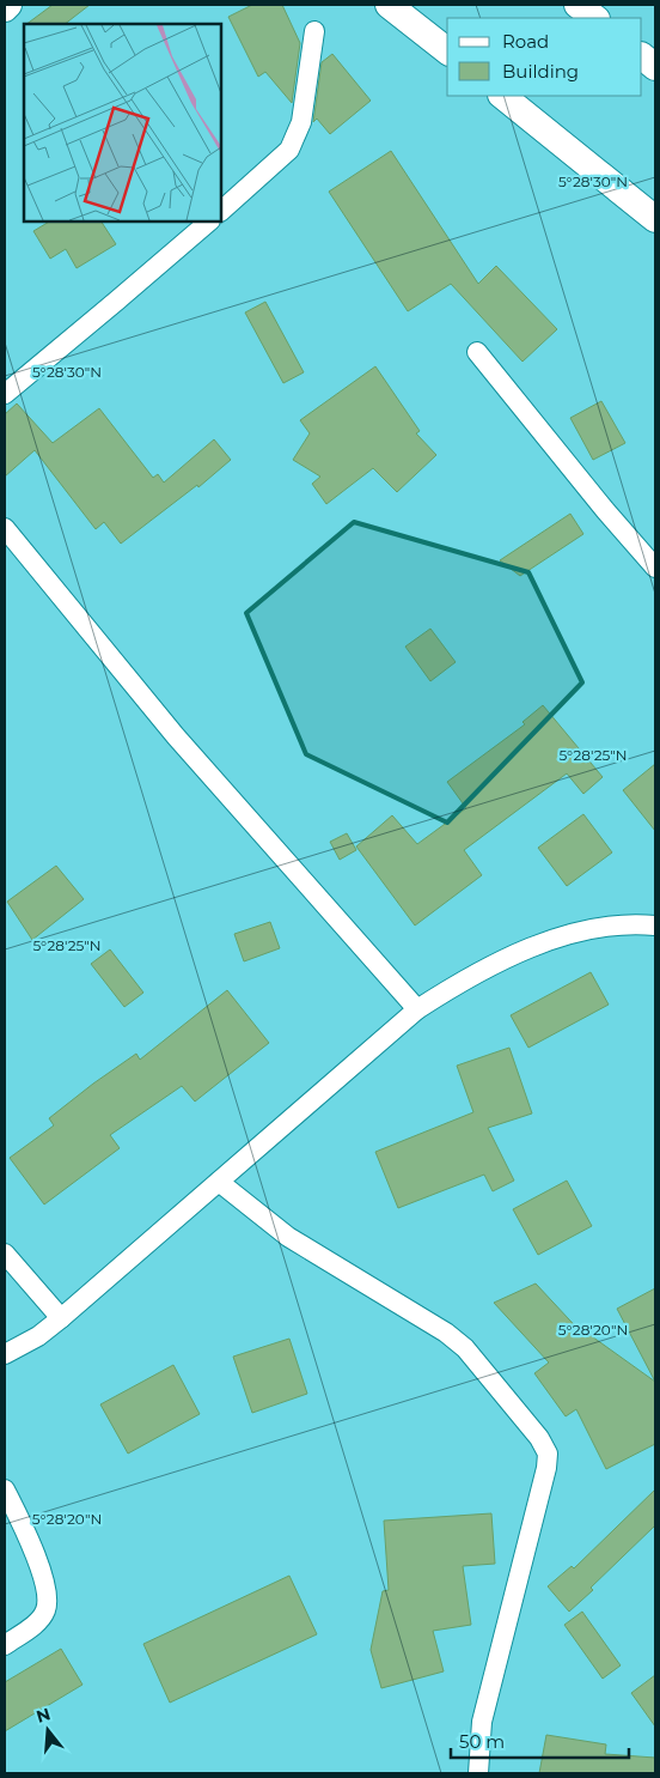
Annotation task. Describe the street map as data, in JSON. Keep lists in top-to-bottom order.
{
  "legend": ["Road", "Building"],
  "scale_bar": "50 m",
  "north": "top",
  "coordinates": ["5°28'30\"N", "5°28'25\"N", "5°28'20\"N"]
}
